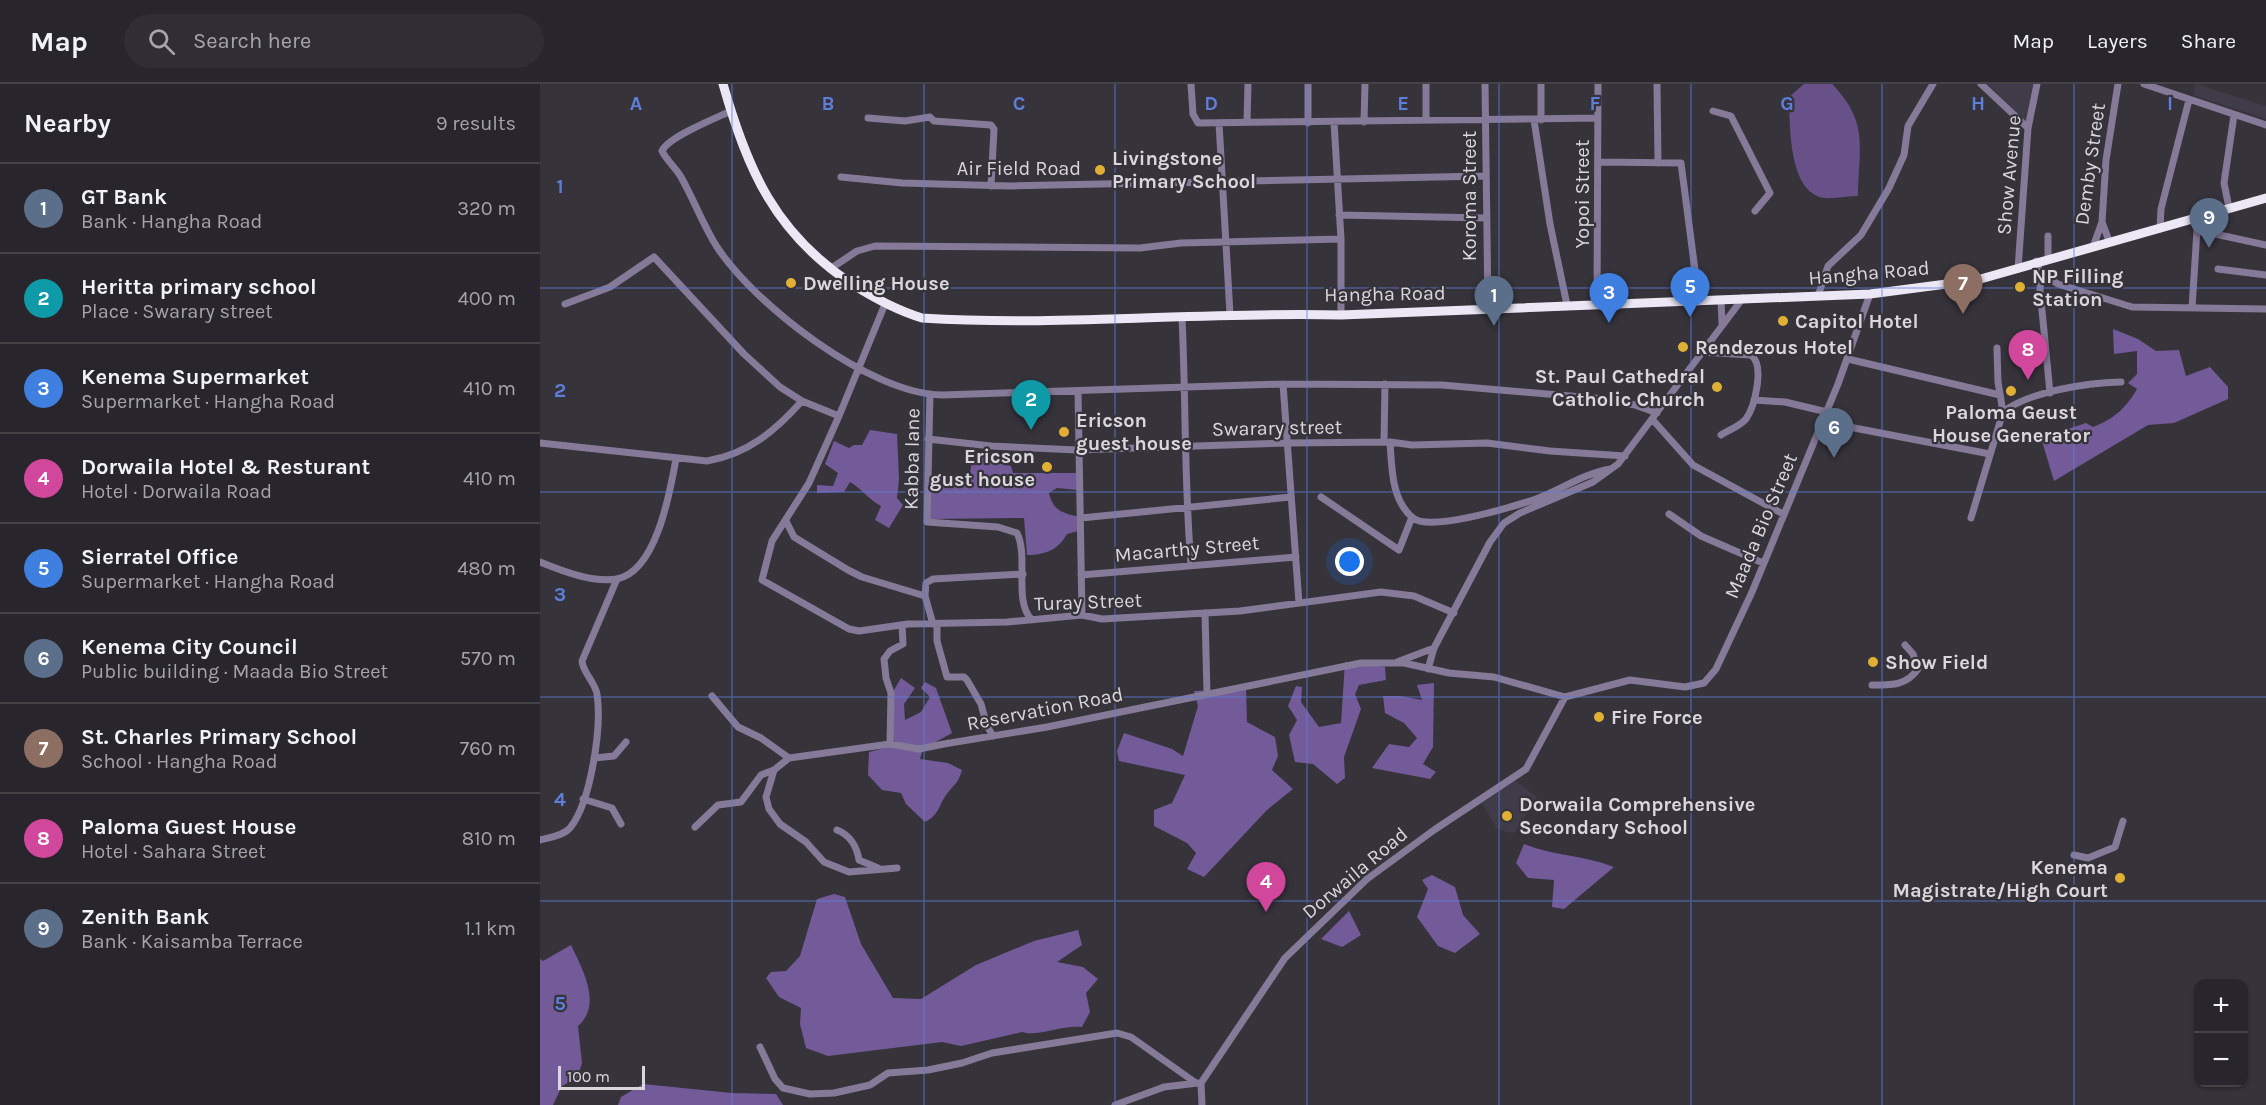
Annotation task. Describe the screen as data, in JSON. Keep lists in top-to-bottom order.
{
  "streets": {
    "highway": ["Hangha Road"],
    "street": [
      "Demby Street",
      "Air Field Road",
      "Show Avenue",
      "Yopoi Street",
      "Koroma Street",
      "Swarary street",
      "Kabba lane",
      "Maada Bio Street",
      "Macarthy Street",
      "Turay Street",
      "Reservation Road",
      "Dorwaila Road"
    ]
  },
  "crossings": [
    ["Demby Street", "Hangha Road"],
    ["Air Field Road", "Koroma Street"],
    ["Show Avenue", "Hangha Road"],
    ["Yopoi Street", "Hangha Road"],
    ["Koroma Street", "Hangha Road"],
    ["Hangha Road", "Maada Bio Street"],
    ["Swarary street", "Kabba lane"],
    ["Maada Bio Street", "Dorwaila Road"]
  ],
  "places": [
    "Livingstone Primary School",
    "Dwelling House",
    "NP Filling Station",
    "Capitol Hotel",
    "Rendezous Hotel",
    "St. Paul Cathedral Catholic Church",
    "Paloma Geust House Generator",
    "Ericson guest house",
    "Ericson gust house",
    "Show Field",
    "Fire Force",
    "Dorwaila Comprehensive Secondary School",
    "Kenema Magistrate/High Court"
  ],
  "scale_bar": "100 m",
  "page": {
    "header": "Map",
    "search": "Search here",
    "nav": ["Map", "Layers", "Share"],
    "heading": ["Nearby", "9 results"],
    "list": [
      {
        "mark": "1",
        "name": "GT Bank",
        "note": "Bank · Hangha Road",
        "value": "320 m"
      },
      {
        "mark": "2",
        "name": "Heritta primary school",
        "note": "Place · Swarary street",
        "value": "400 m"
      },
      {
        "mark": "3",
        "name": "Kenema Supermarket",
        "note": "Supermarket · Hangha Road",
        "value": "410 m"
      },
      {
        "mark": "4",
        "name": "Dorwaila Hotel & Resturant",
        "note": "Hotel · Dorwaila Road",
        "value": "410 m"
      },
      {
        "mark": "5",
        "name": "Sierratel Office",
        "note": "Supermarket · Hangha Road",
        "value": "480 m"
      },
      {
        "mark": "6",
        "name": "Kenema City Council",
        "note": "Public building · Maada Bio Street",
        "value": "570 m"
      },
      {
        "mark": "7",
        "name": "St. Charles Primary School",
        "note": "School · Hangha Road",
        "value": "760 m"
      },
      {
        "mark": "8",
        "name": "Paloma Guest House",
        "note": "Hotel · Sahara Street",
        "value": "810 m"
      },
      {
        "mark": "9",
        "name": "Zenith Bank",
        "note": "Bank · Kaisamba Terrace",
        "value": "1.1 km"
      }
    ],
    "pins": [
      "9",
      "7",
      "5",
      "3",
      "1",
      "8",
      "2",
      "6",
      "4"
    ],
    "map_buttons": ["+", "−"],
    "scale": "100 m"
  },
  "grid": {
    "columns": [
      "A",
      "B",
      "C",
      "D",
      "E",
      "F",
      "G",
      "H",
      "I"
    ],
    "rows": [
      "1",
      "2",
      "3",
      "4",
      "5"
    ]
  }
}
